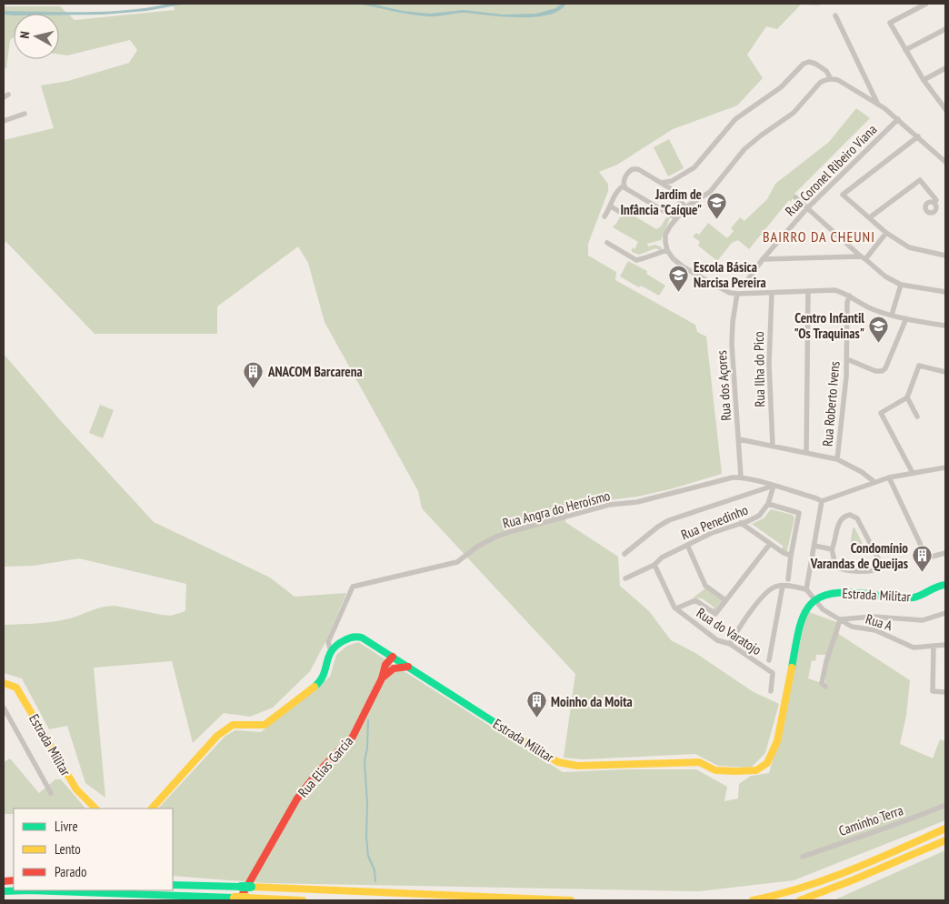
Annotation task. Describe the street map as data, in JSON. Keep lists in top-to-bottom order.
{
  "streets": {
    "main road": ["Estrada Militar", "Rua Elias Garcia"],
    "street": [
      "Rua Coronel Ribeiro Viana",
      "Rua Ilha do Pico",
      "Rua dos Açores",
      "Rua Roberto Ivens",
      "Rua Angra do Heroísmo",
      "Rua Penedinho",
      "Rua A",
      "Rua do Varatojo",
      "Caminho Terra"
    ]
  },
  "crossings": [
    ["Rua dos Açores", "Rua Angra do Heroísmo"],
    ["Rua Angra do Heroísmo", "Estrada Militar"],
    ["Rua Penedinho", "Rua do Varatojo"],
    ["Estrada Militar", "Rua A"],
    ["Estrada Militar", "Rua Elias Garcia"]
  ],
  "districts": ["BAIRRO DA CHEUNI"],
  "places": {
    "school or university": ["Jardim de Infância \"Caíque\"", "Escola Básica Narcisa Pereira", "Centro Infantil \"Os Traquinas\""],
    "building": ["ANACOM Barcarena", "Condomínio Varandas de Queijas", "Moinho da Moita"]
  },
  "legend": ["Livre", "Lento", "Parado"],
  "north": "left"
}
